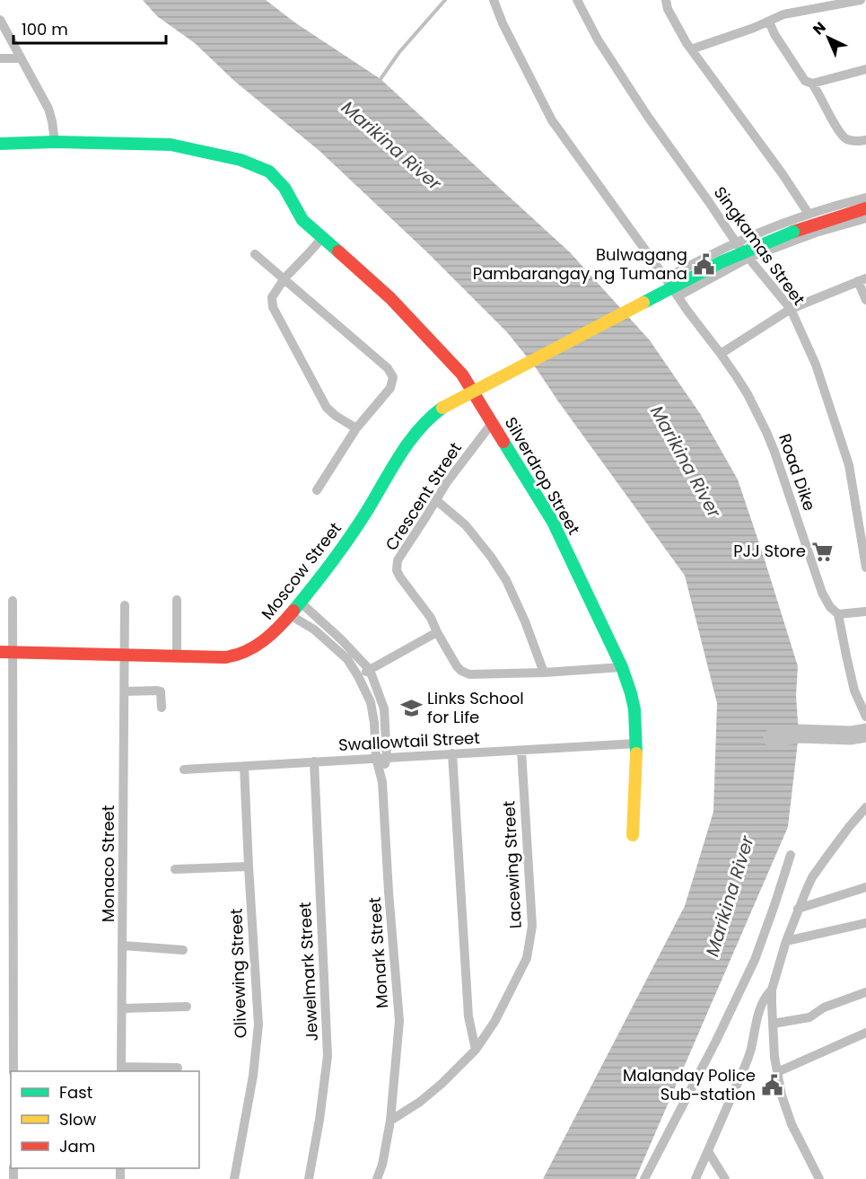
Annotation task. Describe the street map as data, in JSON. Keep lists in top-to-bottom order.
{
  "streets": {
    "street": [
      "Singkamas Street",
      "Road Dike",
      "Silverdrop Street",
      "Crescent Street",
      "Moscow Street",
      "Swallowtail Street",
      "Monaco Street",
      "Lacewing Street",
      "Monark Street",
      "Jewelmark Street",
      "Olivewing Street"
    ]
  },
  "crossings": [
    ["Silverdrop Street", "Crescent Street"],
    ["Silverdrop Street", "Swallowtail Street"],
    ["Moscow Street", "Monaco Street"],
    ["Moscow Street", "Monark Street"],
    ["Swallowtail Street", "Lacewing Street"],
    ["Swallowtail Street", "Monark Street"],
    ["Swallowtail Street", "Jewelmark Street"],
    ["Swallowtail Street", "Olivewing Street"],
    ["Lacewing Street", "Monark Street"]
  ],
  "water": ["Marikina River"],
  "places": {
    "public building": ["Bulwagang Pambarangay ng Tumana", "Malanday Police Sub-station"],
    "supermarket": ["PJJ Store"],
    "school or university": ["Links School for Life"]
  },
  "legend": ["Fast", "Slow", "Jam"],
  "scale_bar": "100 m",
  "north": "top left"
}
